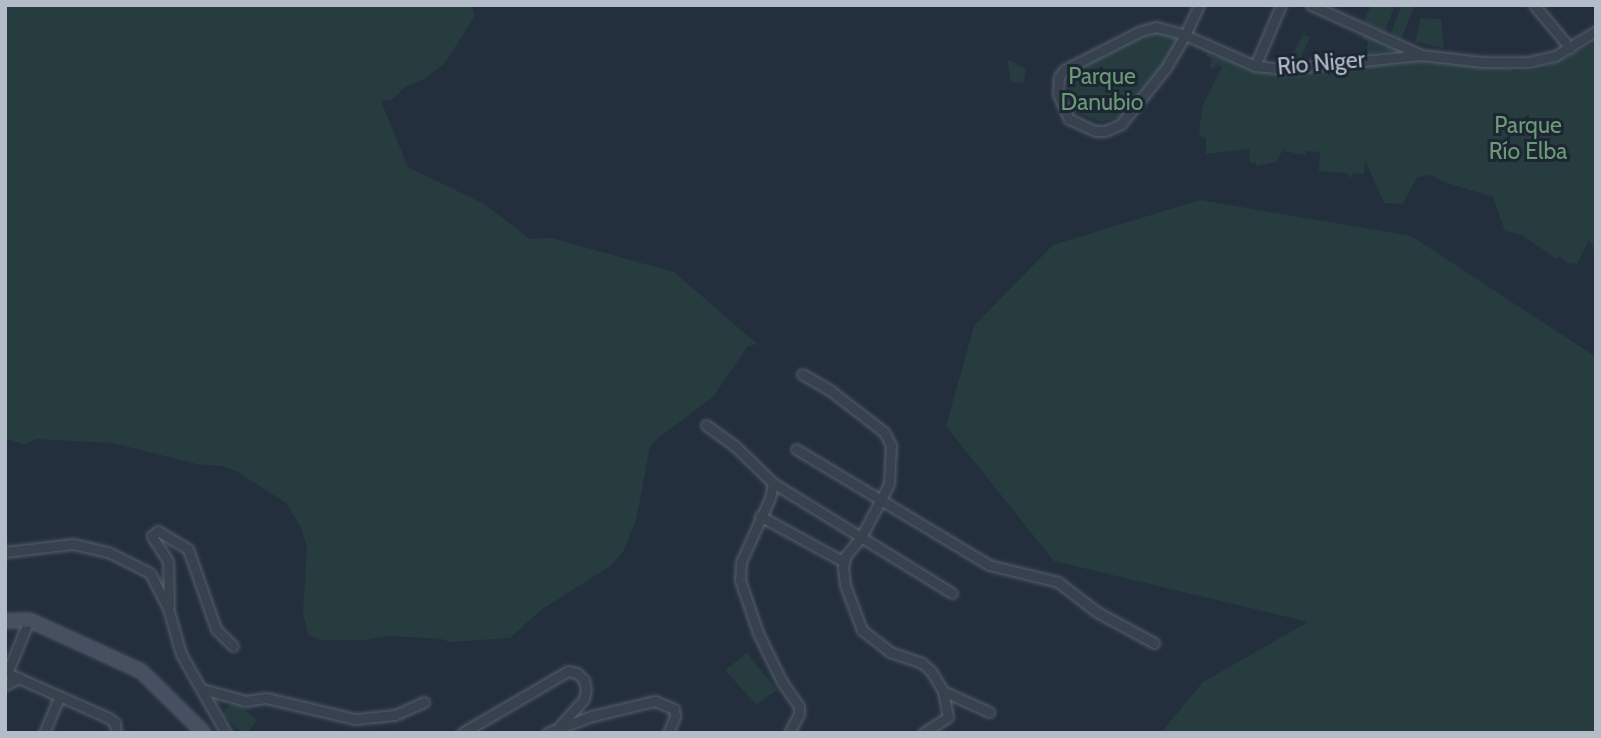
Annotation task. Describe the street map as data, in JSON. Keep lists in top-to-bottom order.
{
  "streets": {
    "street": ["Rio Niger"]
  },
  "parks": ["Parque Danubio", "Parque Río Elba"]
}
